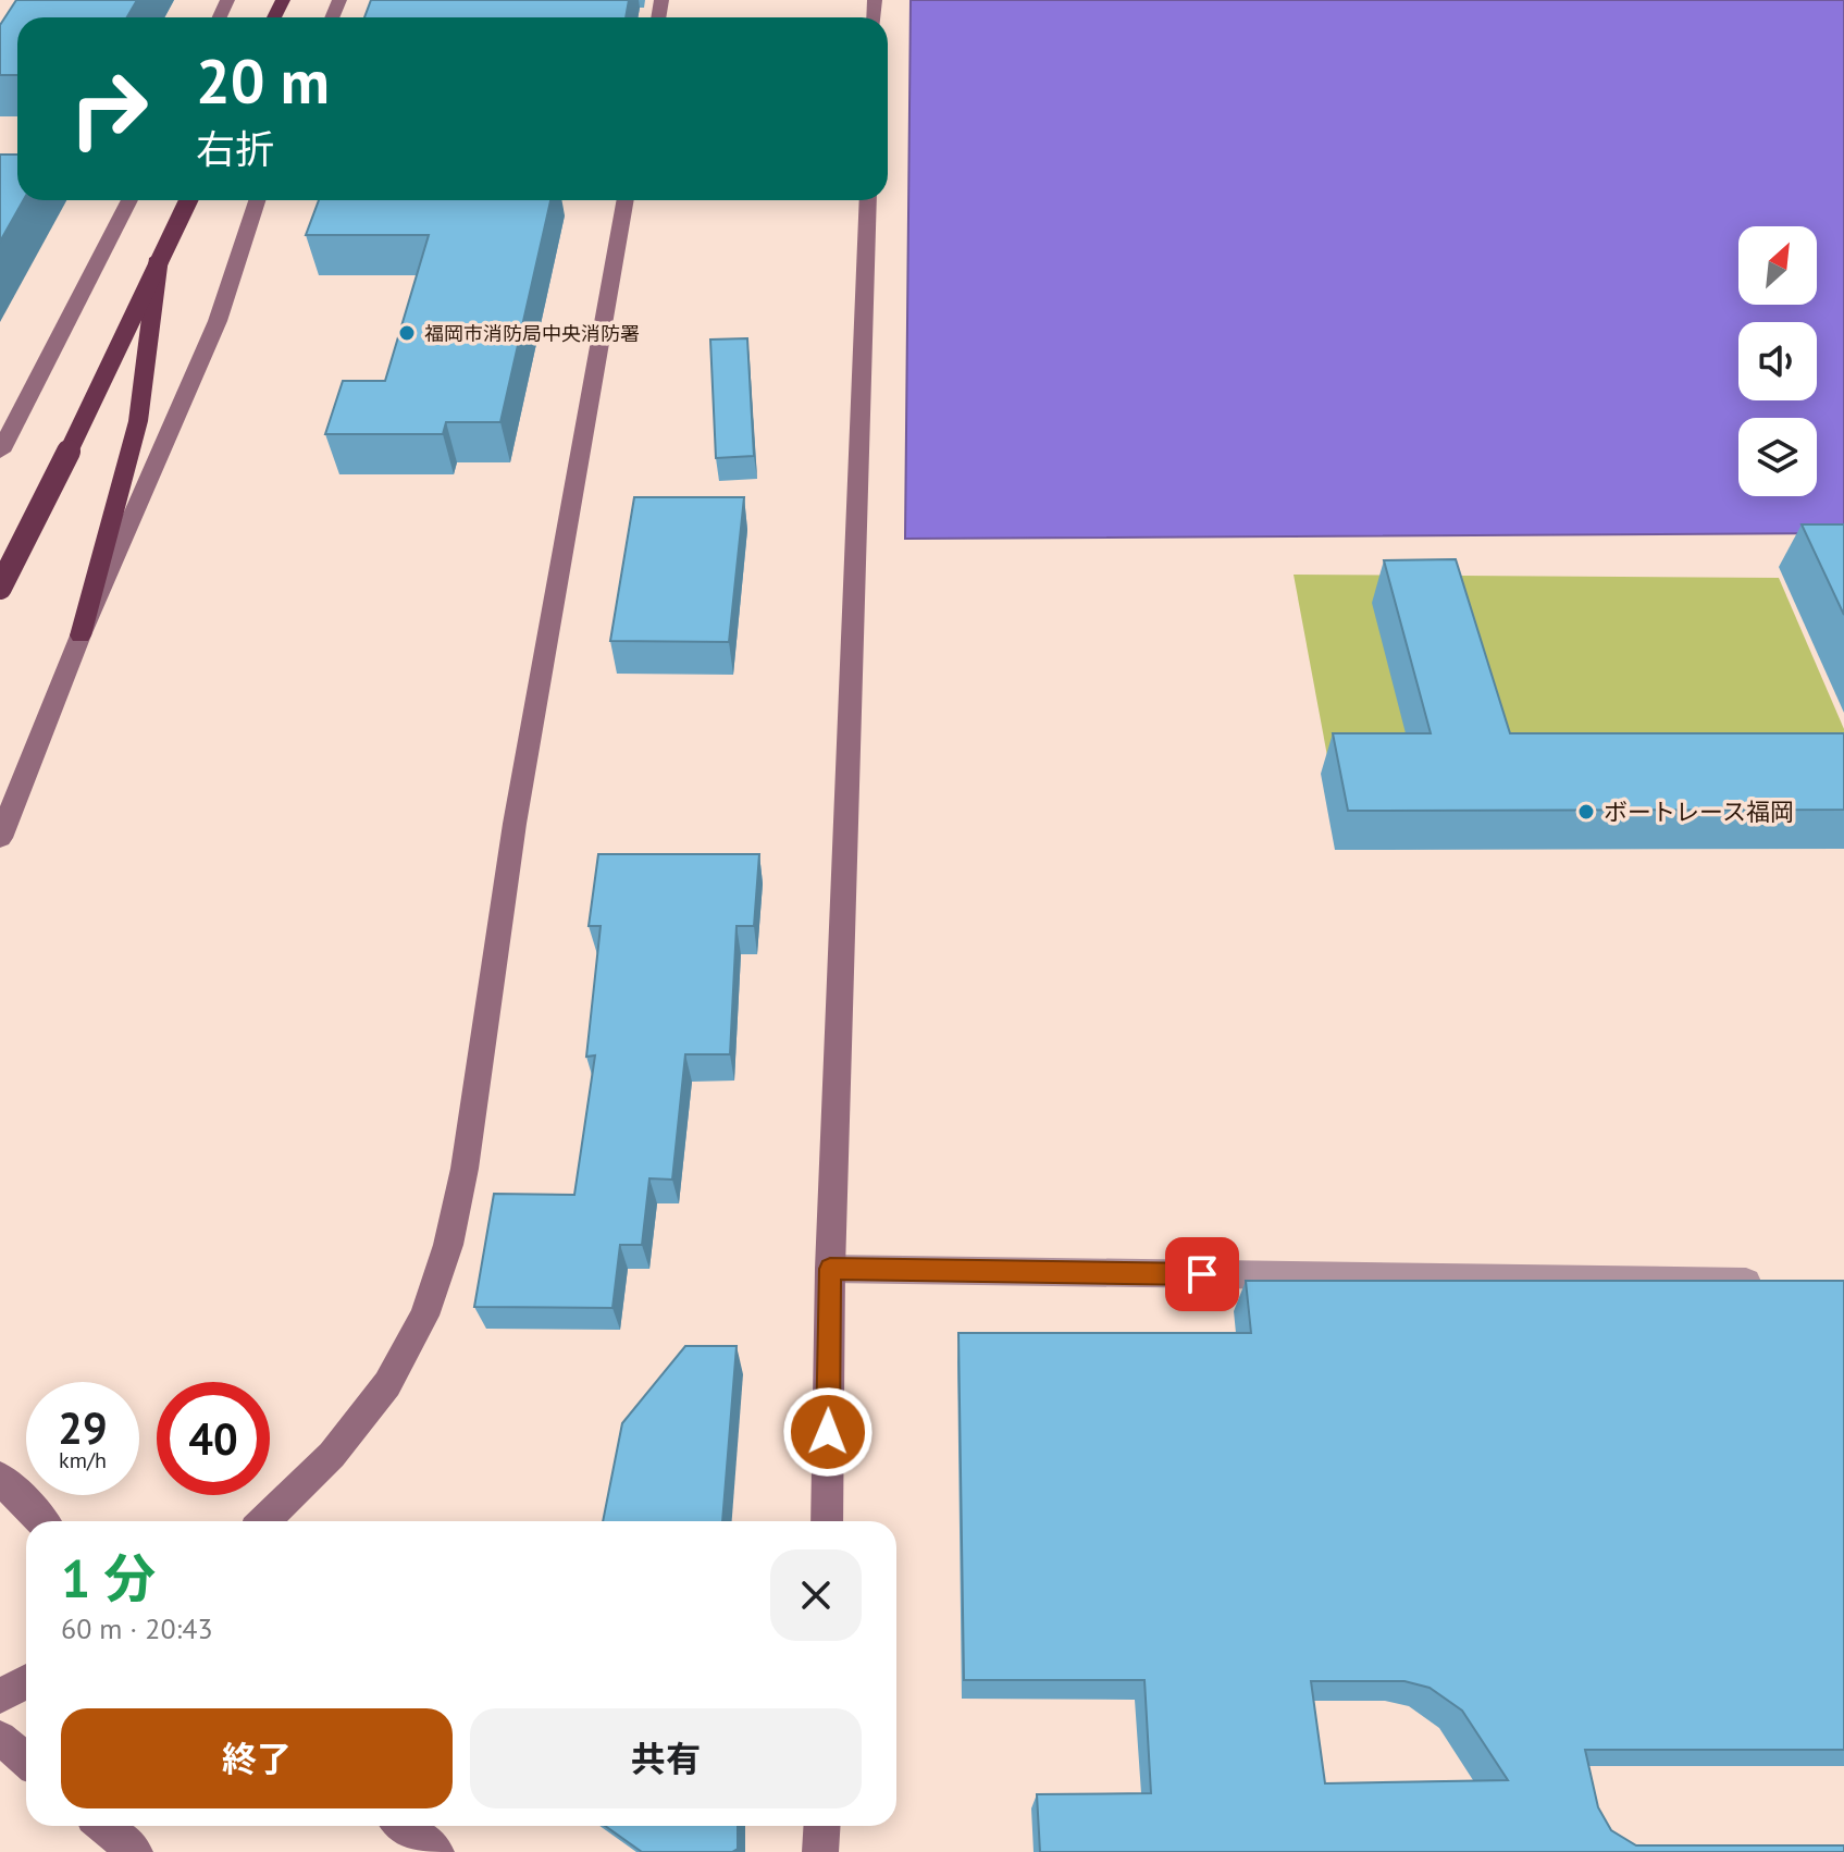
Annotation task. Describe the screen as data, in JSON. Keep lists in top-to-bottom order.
{
  "places": ["福岡市消防局中央消防署", "ボートレース福岡"],
  "north": "top right",
  "page": {
    "turn": ["20 m", "右折"],
    "speed": "29 km/h",
    "limit": "40",
    "heading": ["1 分", "60 m · 20:43"],
    "buttons": ["終了", "共有"]
  }
}
